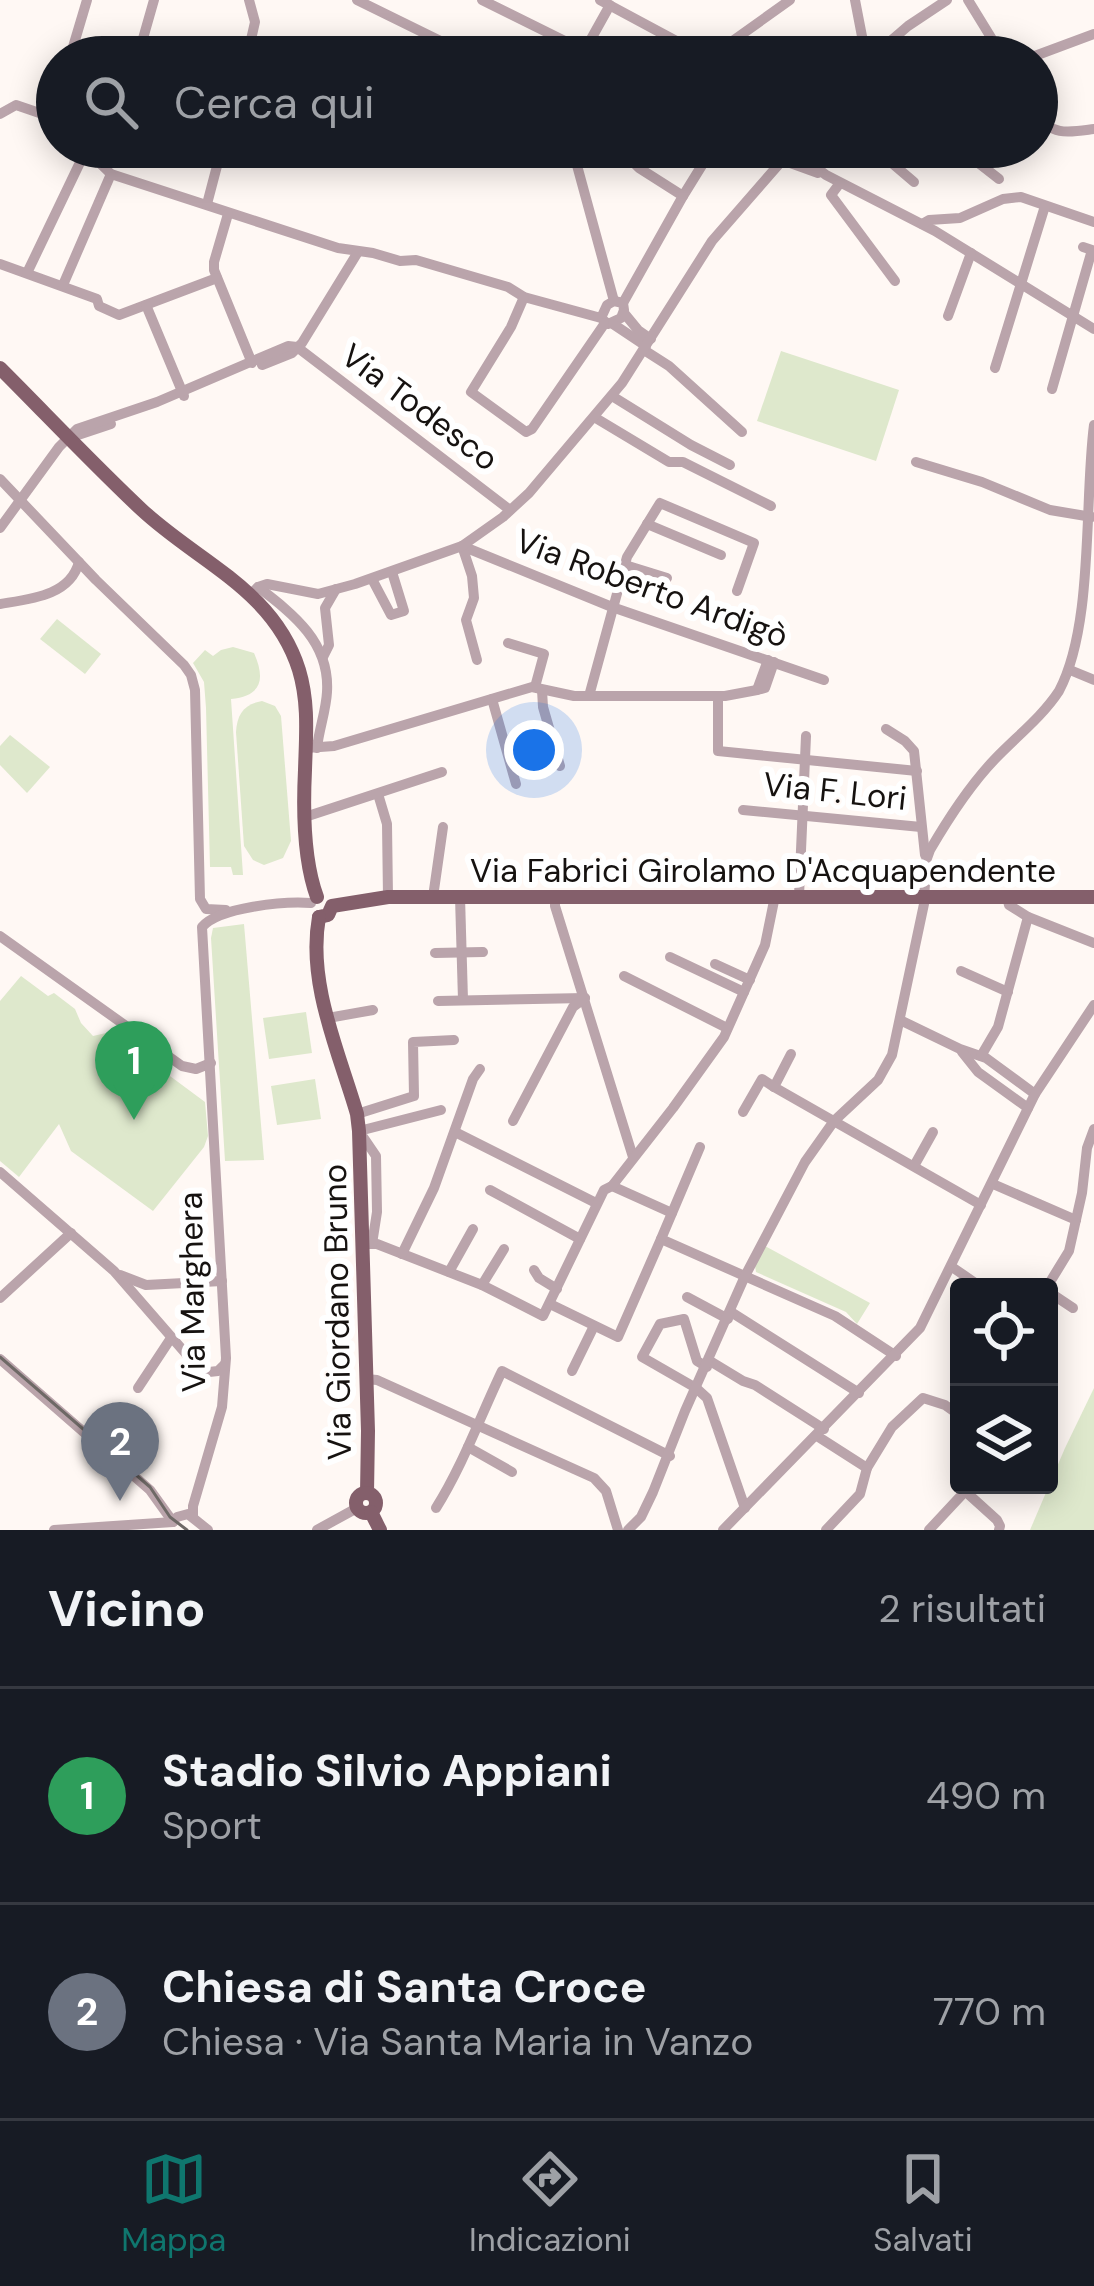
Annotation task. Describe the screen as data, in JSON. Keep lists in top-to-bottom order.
{
  "streets": {
    "main road": ["Via Fabrici Girolamo D'Acquapendente", "Via Giordano Bruno"],
    "street": [
      "Via Todesco",
      "Via Roberto Ardigò",
      "Via F. Lori",
      "Via Marghera"
    ]
  },
  "crossings": [
    ["Via Fabrici Girolamo D'Acquapendente", "Via Giordano Bruno"]
  ],
  "page": {
    "search": "Cerca qui",
    "pins": ["1", "2"],
    "heading": ["Vicino", "2 risultati"],
    "list": [
      {
        "mark": "1",
        "name": "Stadio Silvio Appiani",
        "note": "Sport",
        "value": "490 m"
      },
      {
        "mark": "2",
        "name": "Chiesa di Santa Croce",
        "note": "Chiesa · Via Santa Maria in Vanzo",
        "value": "770 m"
      }
    ],
    "nav": ["Mappa", "Indicazioni", "Salvati"]
  }
}
